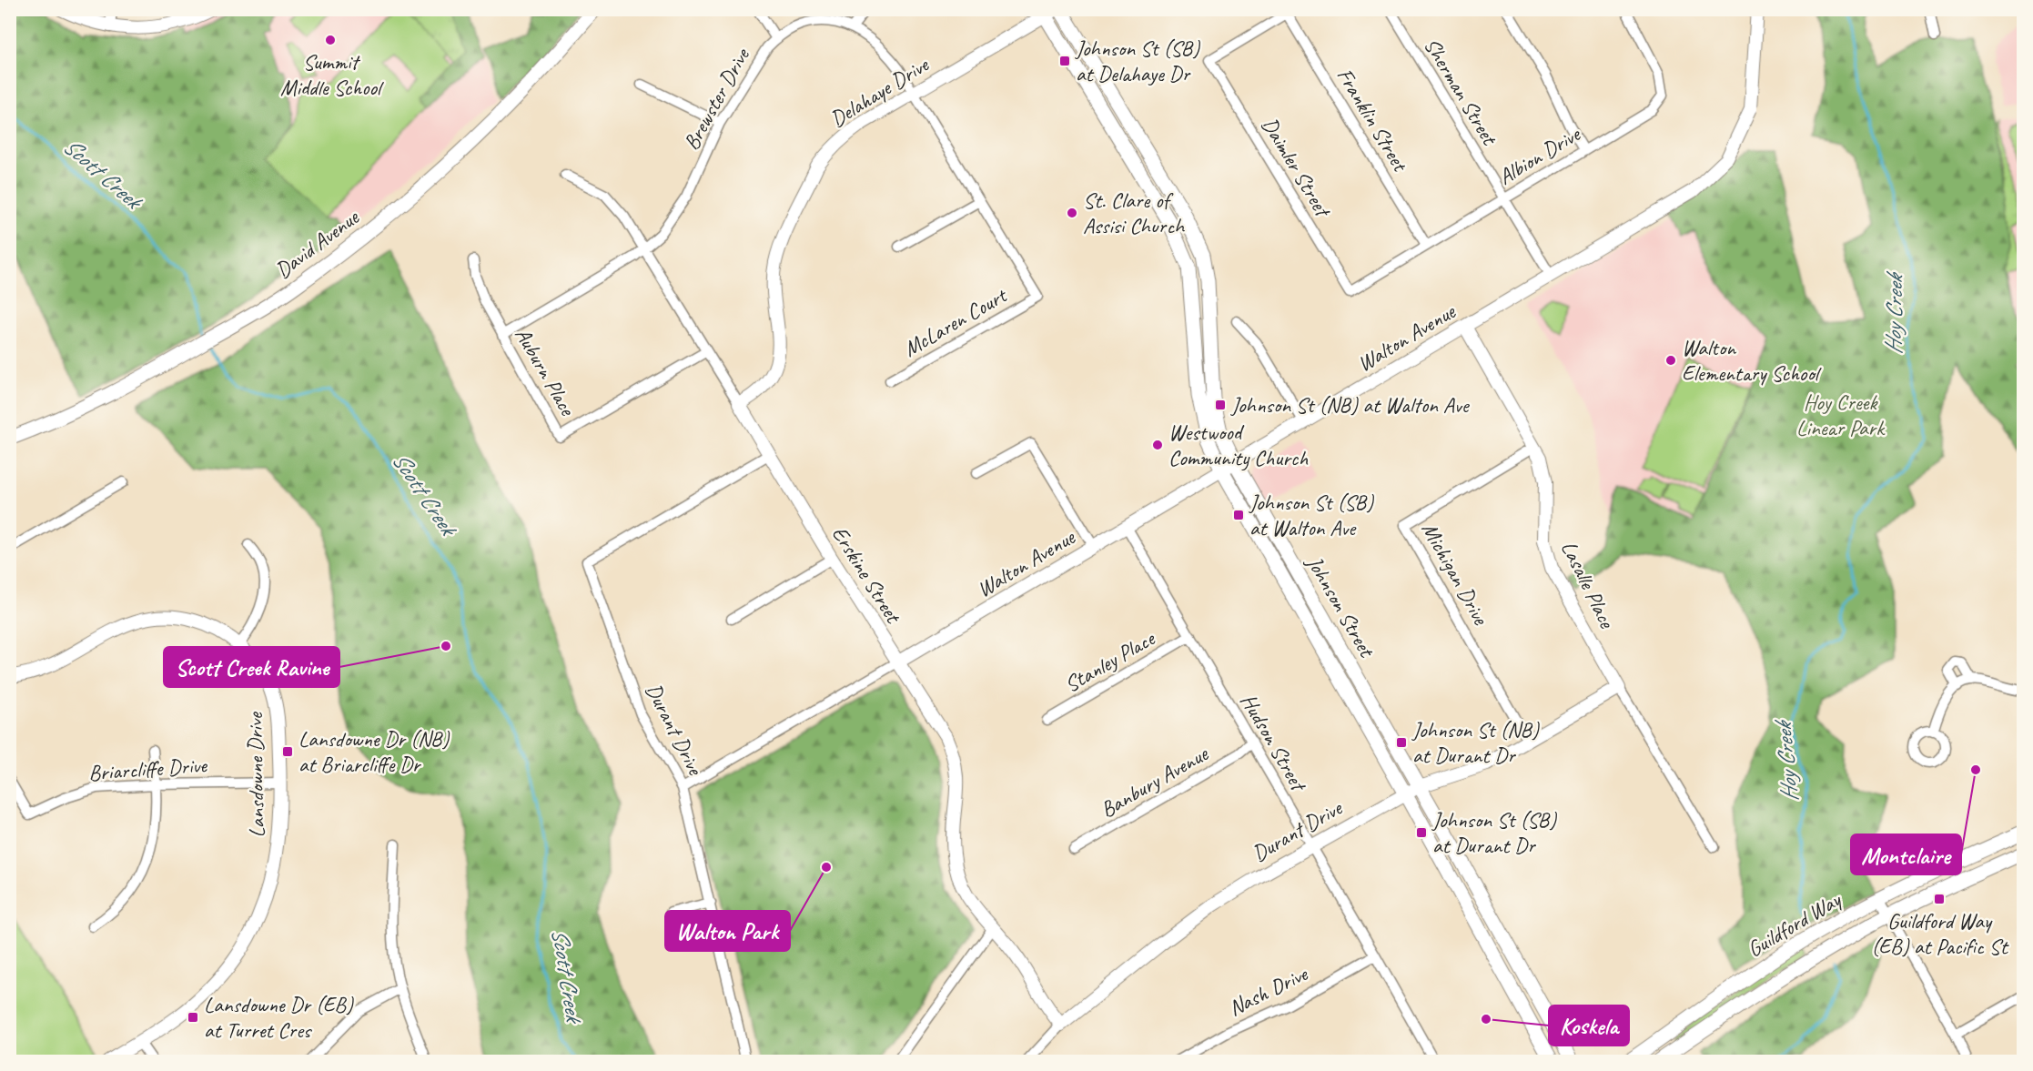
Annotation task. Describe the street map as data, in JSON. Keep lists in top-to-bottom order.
{
  "streets": {
    "main road": ["David Avenue", "Johnson Street", "Guildford Way"],
    "street": [
      "Sherman Street",
      "Delahaye Drive",
      "Brewster Drive",
      "Franklin Street",
      "Albion Drive",
      "Daimler Street",
      "McLaren Court",
      "Walton Avenue",
      "Auburn Place",
      "Michigan Drive",
      "Erskine Street",
      "Lasalle Place",
      "Stanley Place",
      "Durant Drive",
      "Hudson Street",
      "Briarcliffe Drive",
      "Lansdowne Drive",
      "Banbury Avenue",
      "Nash Drive"
    ]
  },
  "crossings": [
    ["Sherman Street", "Albion Drive"],
    ["Sherman Street", "Walton Avenue"],
    ["Delahaye Drive", "Brewster Drive"],
    ["Delahaye Drive", "Erskine Street"],
    ["Delahaye Drive", "Johnson Street"],
    ["Brewster Drive", "McLaren Court"],
    ["Brewster Drive", "Auburn Place"],
    ["Brewster Drive", "Erskine Street"],
    ["Franklin Street", "Albion Drive"],
    ["Franklin Street", "Daimler Street"],
    ["Albion Drive", "Daimler Street"],
    ["Walton Avenue", "Erskine Street"],
    ["Walton Avenue", "Lasalle Place"],
    ["Walton Avenue", "Johnson Street"],
    ["Walton Avenue", "Durant Drive"],
    ["Walton Avenue", "Hudson Street"],
    ["Auburn Place", "Erskine Street"],
    ["Michigan Drive", "Lasalle Place"],
    ["Michigan Drive", "Durant Drive"],
    ["Erskine Street", "Durant Drive"],
    ["Lasalle Place", "Durant Drive"],
    ["Johnson Street", "Durant Drive"],
    ["Stanley Place", "Hudson Street"],
    ["Durant Drive", "Hudson Street"],
    ["Hudson Street", "Banbury Avenue"],
    ["Hudson Street", "Nash Drive"],
    ["Briarcliffe Drive", "Lansdowne Drive"]
  ],
  "water": ["Scott Creek", "Hoy Creek"],
  "parks": ["Hoy Creek Linear Park"],
  "places": {
    "other": [
      "Summit Middle School",
      "St. Clare of Assisi Church",
      "Walton Elementary School",
      "Westwood Community Church",
      "Scott Creek Ravine",
      "Montclaire",
      "Walton Park",
      "Koskela"
    ],
    "transit": [
      "Johnson St (SB) at Delahaye Dr",
      "Johnson St (NB) at Walton Ave",
      "Johnson St (SB) at Walton Ave",
      "Johnson St (NB) at Durant Dr",
      "Lansdowne Dr (NB) at Briarcliffe Dr",
      "Johnson St (SB) at Durant Dr",
      "Guildford Way (EB) at Pacific St",
      "Lansdowne Dr (EB) at Turret Cres"
    ]
  }
}
